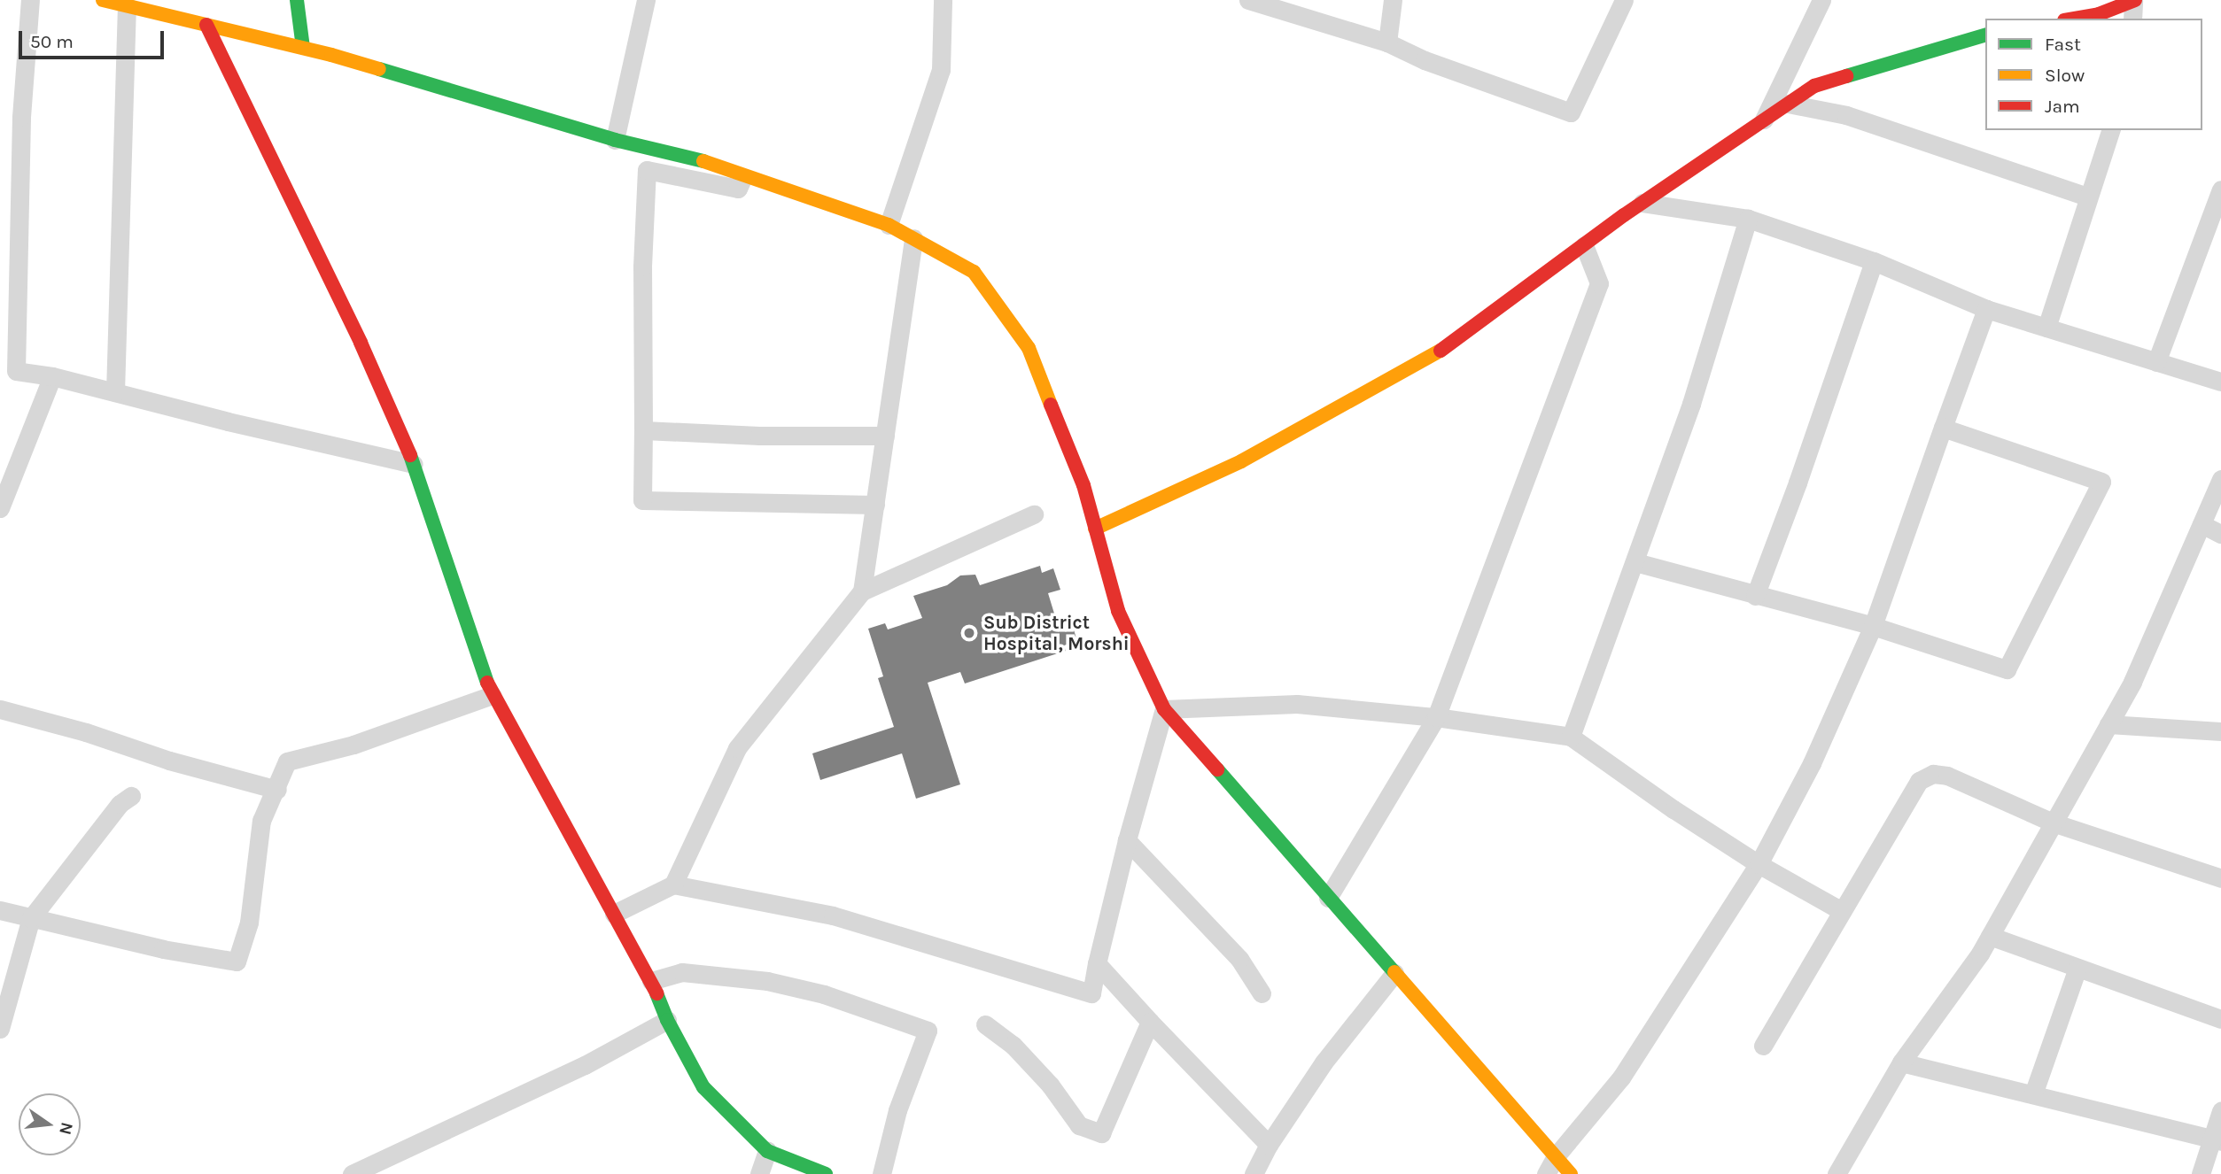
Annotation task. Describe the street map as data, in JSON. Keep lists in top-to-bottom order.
{
  "places": ["Sub District Hospital, Morshi"],
  "legend": ["Fast", "Slow", "Jam"],
  "scale_bar": "50 m",
  "north": "right"
}
